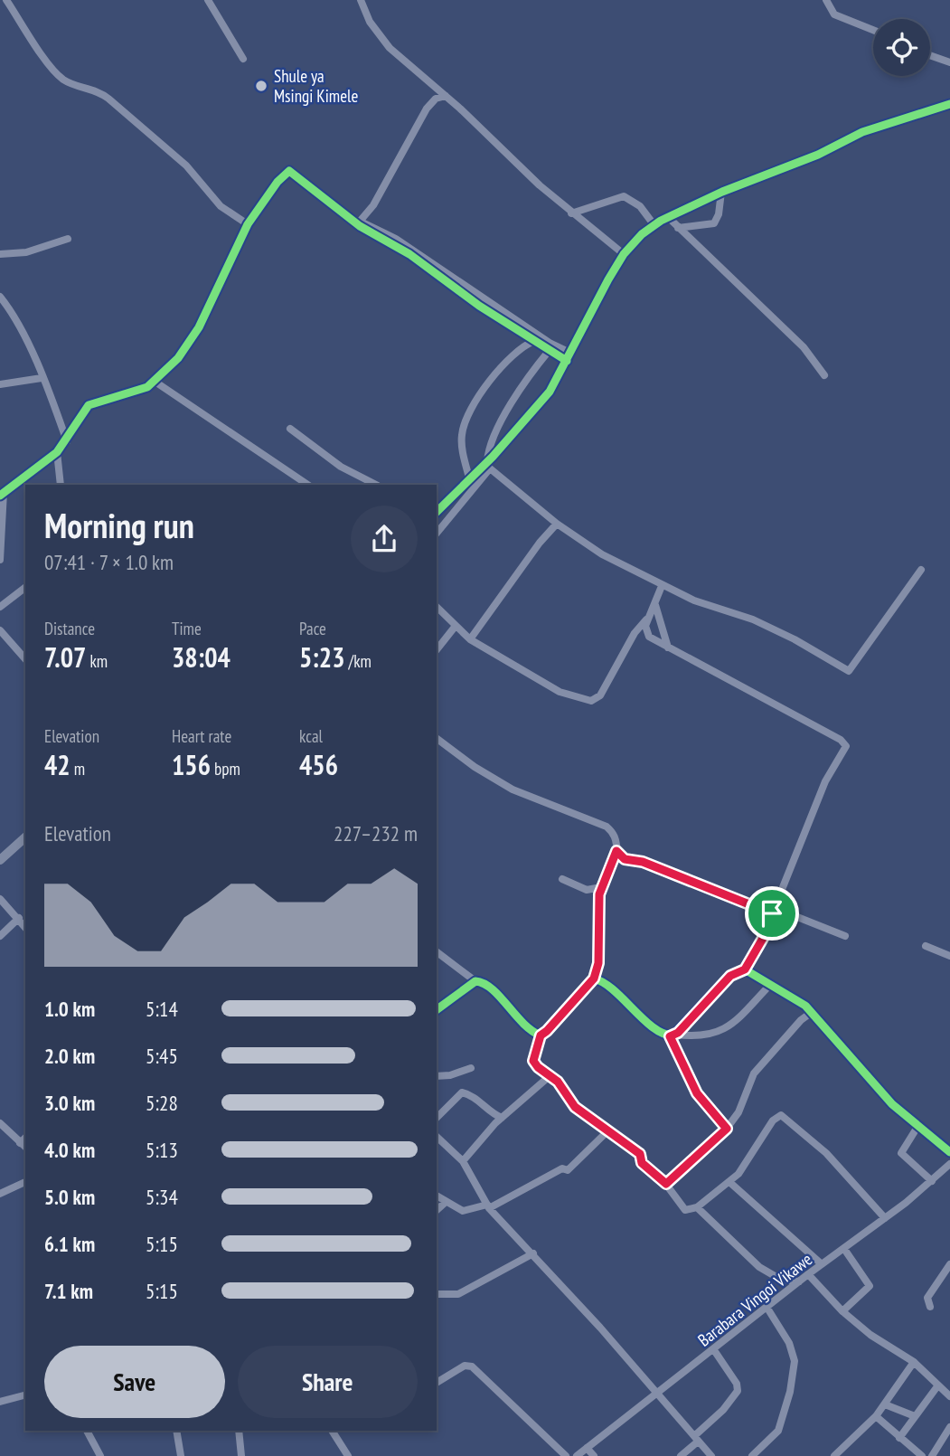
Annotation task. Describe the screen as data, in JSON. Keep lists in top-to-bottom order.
{
  "streets": {
    "street": ["Barabara Vingoi Vikawe"]
  },
  "places": ["Shule ya Msingi Kimele"],
  "page": {
    "heading": ["Morning run", "07:41 · 7 × 1.0 km"],
    "stats": [
      ["Distance", "7.07 km"],
      ["Time", "38:04"],
      ["Pace", "5:23 /km"],
      ["Elevation", "42 m"],
      ["Heart rate", "156 bpm"],
      ["kcal", "456"]
    ],
    "chart": ["Elevation", "227–232 m"],
    "list": [
      {
        "name": "1.0 km",
        "note": "5:14"
      },
      {
        "name": "2.0 km",
        "note": "5:45"
      },
      {
        "name": "3.0 km",
        "note": "5:28"
      },
      {
        "name": "4.0 km",
        "note": "5:13"
      },
      {
        "name": "5.0 km",
        "note": "5:34"
      },
      {
        "name": "6.1 km",
        "note": "5:15"
      },
      {
        "name": "7.1 km",
        "note": "5:15"
      }
    ],
    "buttons": ["Save", "Share"]
  }
}
